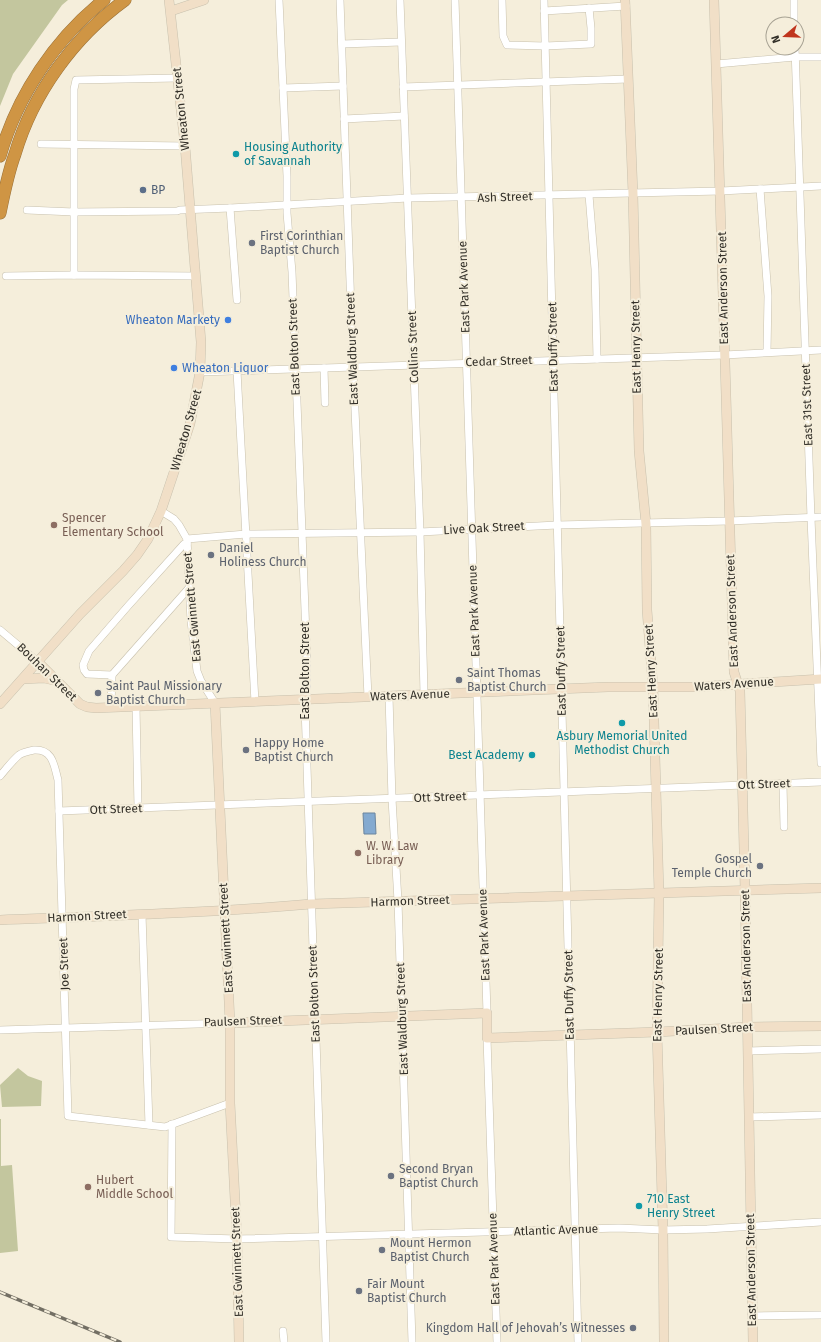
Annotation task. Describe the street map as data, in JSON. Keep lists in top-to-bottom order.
{
  "streets": {
    "main road": [
      "Wheaton Street",
      "East Park Avenue",
      "East Anderson Street",
      "East Henry Street",
      "East Gwinnett Street",
      "Bouhan Street",
      "Waters Avenue",
      "Harmon Street",
      "Paulsen Street"
    ],
    "street": [
      "Ash Street",
      "East Bolton Street",
      "Collins Street",
      "East Duffy Street",
      "East Waldburg Street",
      "Cedar Street",
      "East 31st Street",
      "Live Oak Street",
      "Ott Street",
      "Joe Street",
      "Atlantic Avenue"
    ]
  },
  "crossings": [
    ["Wheaton Street", "Ash Street"],
    ["Wheaton Street", "Cedar Street"],
    ["Wheaton Street", "Bouhan Street"],
    ["Ash Street", "East Park Avenue"],
    ["Ash Street", "East Anderson Street"],
    ["Ash Street", "East Bolton Street"],
    ["Ash Street", "Collins Street"],
    ["Ash Street", "East Duffy Street"],
    ["Ash Street", "East Henry Street"],
    ["Ash Street", "East Waldburg Street"],
    ["Ash Street", "East 31st Street"],
    ["East Park Avenue", "Cedar Street"],
    ["East Park Avenue", "Live Oak Street"],
    ["East Park Avenue", "Waters Avenue"],
    ["East Park Avenue", "Ott Street"],
    ["East Park Avenue", "Harmon Street"],
    ["East Park Avenue", "Paulsen Street"],
    ["East Park Avenue", "Atlantic Avenue"],
    ["East Anderson Street", "Cedar Street"],
    ["East Anderson Street", "Live Oak Street"],
    ["East Anderson Street", "Waters Avenue"],
    ["East Anderson Street", "Ott Street"],
    ["East Anderson Street", "Harmon Street"],
    ["East Anderson Street", "Paulsen Street"],
    ["East Anderson Street", "Atlantic Avenue"],
    ["East Bolton Street", "Cedar Street"],
    ["East Bolton Street", "Live Oak Street"],
    ["East Bolton Street", "Waters Avenue"],
    ["East Bolton Street", "Ott Street"],
    ["East Bolton Street", "Harmon Street"],
    ["East Bolton Street", "Paulsen Street"],
    ["East Bolton Street", "Atlantic Avenue"],
    ["Collins Street", "Cedar Street"],
    ["Collins Street", "Live Oak Street"],
    ["Collins Street", "Waters Avenue"],
    ["East Duffy Street", "Cedar Street"],
    ["East Duffy Street", "Live Oak Street"],
    ["East Duffy Street", "Waters Avenue"],
    ["East Duffy Street", "Ott Street"],
    ["East Duffy Street", "Harmon Street"],
    ["East Duffy Street", "Paulsen Street"],
    ["East Duffy Street", "Atlantic Avenue"],
    ["East Henry Street", "Cedar Street"],
    ["East Henry Street", "Live Oak Street"],
    ["East Henry Street", "Waters Avenue"],
    ["East Henry Street", "Ott Street"],
    ["East Henry Street", "Harmon Street"],
    ["East Henry Street", "Paulsen Street"],
    ["East Henry Street", "Atlantic Avenue"],
    ["East Waldburg Street", "Cedar Street"],
    ["East Waldburg Street", "Live Oak Street"],
    ["East Waldburg Street", "Waters Avenue"],
    ["East Waldburg Street", "Ott Street"],
    ["East Waldburg Street", "Harmon Street"],
    ["East Waldburg Street", "Paulsen Street"],
    ["East Waldburg Street", "Atlantic Avenue"],
    ["Cedar Street", "East 31st Street"],
    ["East 31st Street", "Live Oak Street"],
    ["East 31st Street", "Waters Avenue"],
    ["Live Oak Street", "East Gwinnett Street"],
    ["East Gwinnett Street", "Waters Avenue"],
    ["East Gwinnett Street", "Ott Street"],
    ["East Gwinnett Street", "Harmon Street"],
    ["East Gwinnett Street", "Paulsen Street"],
    ["East Gwinnett Street", "Atlantic Avenue"],
    ["Bouhan Street", "Waters Avenue"],
    ["Ott Street", "Joe Street"],
    ["Harmon Street", "Joe Street"],
    ["Joe Street", "Paulsen Street"]
  ],
  "places": [
    "Housing Authority of Savannah",
    "BP",
    "First Corinthian Baptist Church",
    "Wheaton Markety",
    "Wheaton Liquor",
    "Spencer Elementary School",
    "Daniel Holiness Church",
    "Saint Thomas Baptist Church",
    "Saint Paul Missionary Baptist Church",
    "Asbury Memorial United Methodist Church",
    "Happy Home Baptist Church",
    "Best Academy",
    "W. W. Law Library",
    "Gospel Temple Church",
    "Second Bryan Baptist Church",
    "Hubert Middle School",
    "710 East Henry Street",
    "Mount Hermon Baptist Church",
    "Fair Mount Baptist Church",
    "Kingdom Hall of Jehovah’s Witnesses"
  ],
  "north": "left"
}
